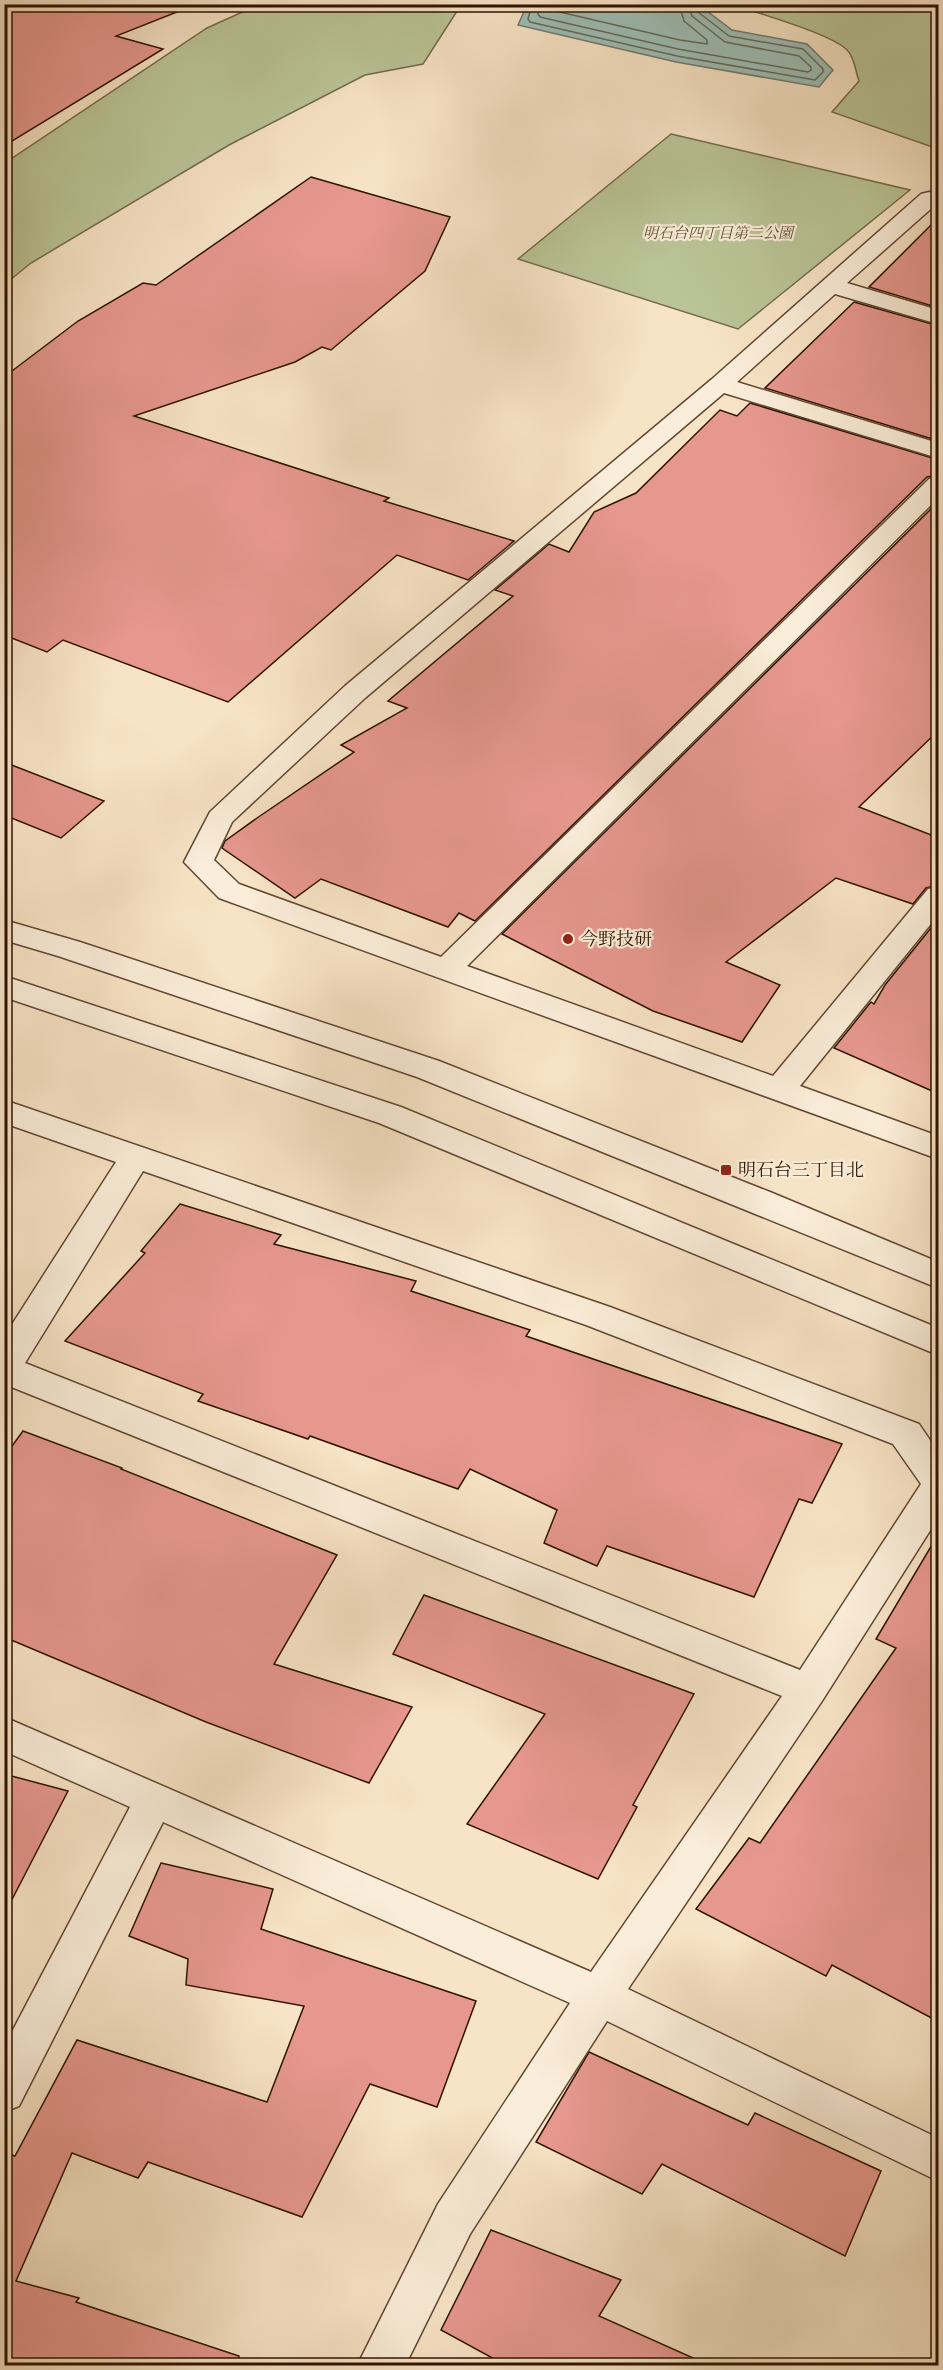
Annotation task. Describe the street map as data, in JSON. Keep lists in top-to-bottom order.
{
  "parks": ["明石台四丁目第二公園"],
  "places": {
    "other": ["今野技研"],
    "transit": ["明石台三丁目北"]
  }
}
